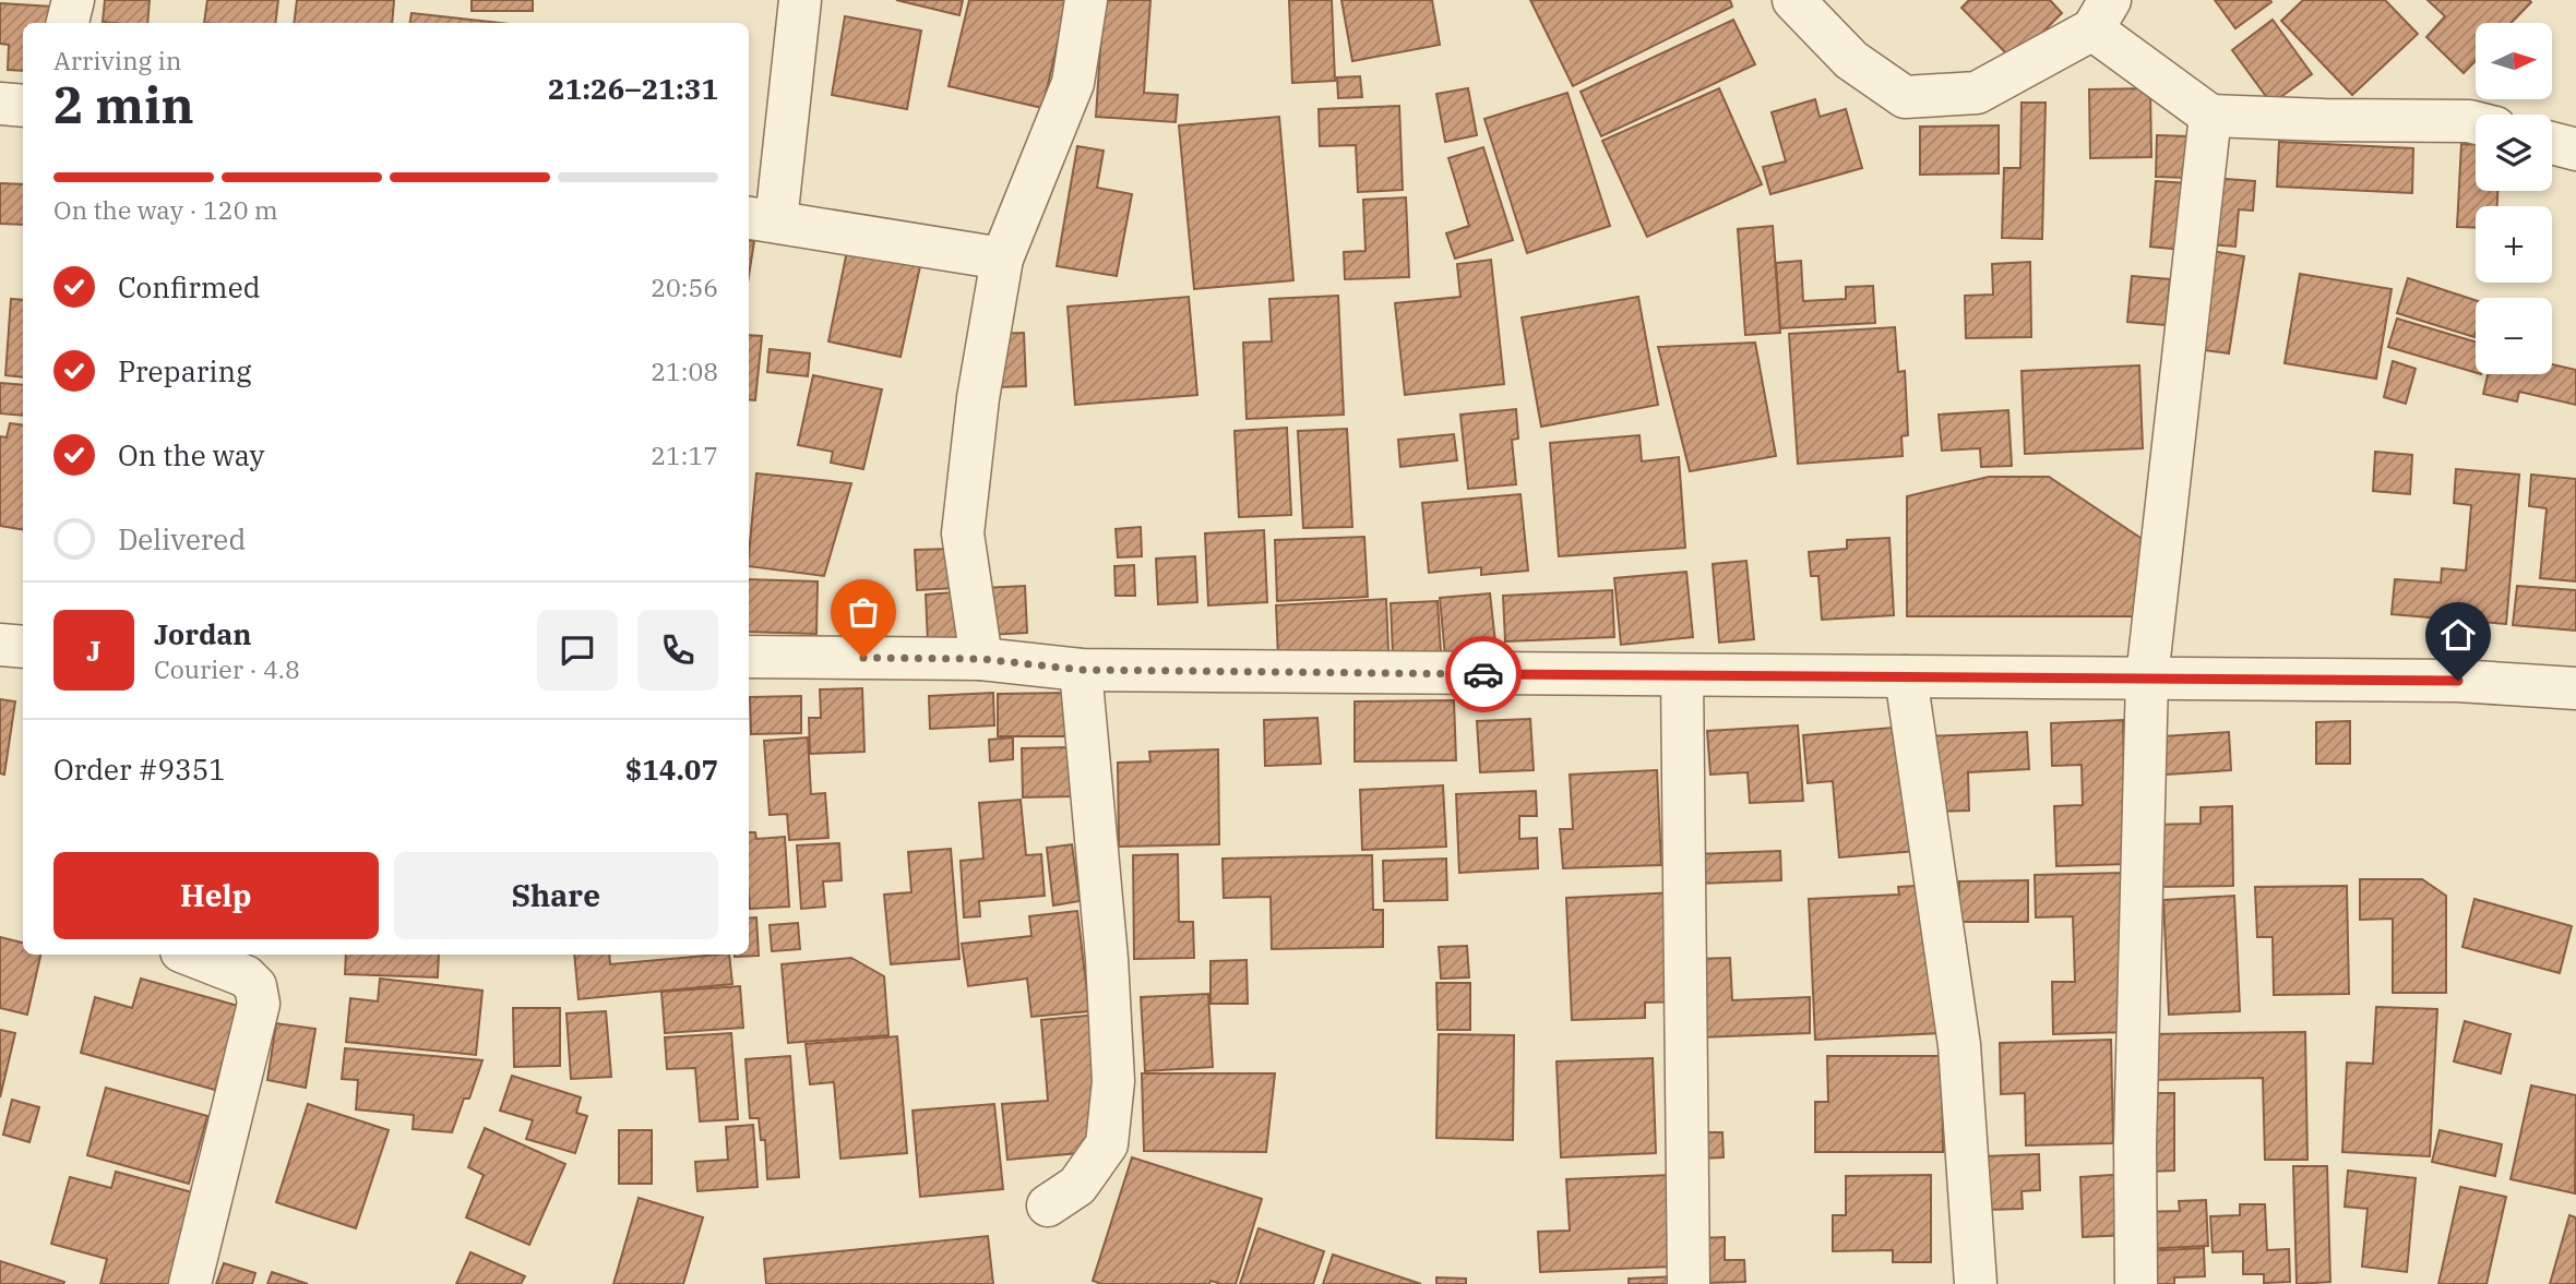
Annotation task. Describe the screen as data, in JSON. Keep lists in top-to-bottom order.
{
  "north": "right",
  "page": {
    "map_buttons": ["+", "−"],
    "heading": ["2 min", "Arriving in", "21:26–21:31"],
    "panel": [
      "Jordan",
      "Courier · 4.8",
      "Order #9351",
      "$14.07"
    ],
    "bar": "On the way · 120 m",
    "list": [
      ["Confirmed", "20:56"],
      ["Preparing", "21:08"],
      ["On the way", "21:17"],
      "Delivered"
    ],
    "round": "J",
    "buttons": ["Help", "Share"]
  }
}
